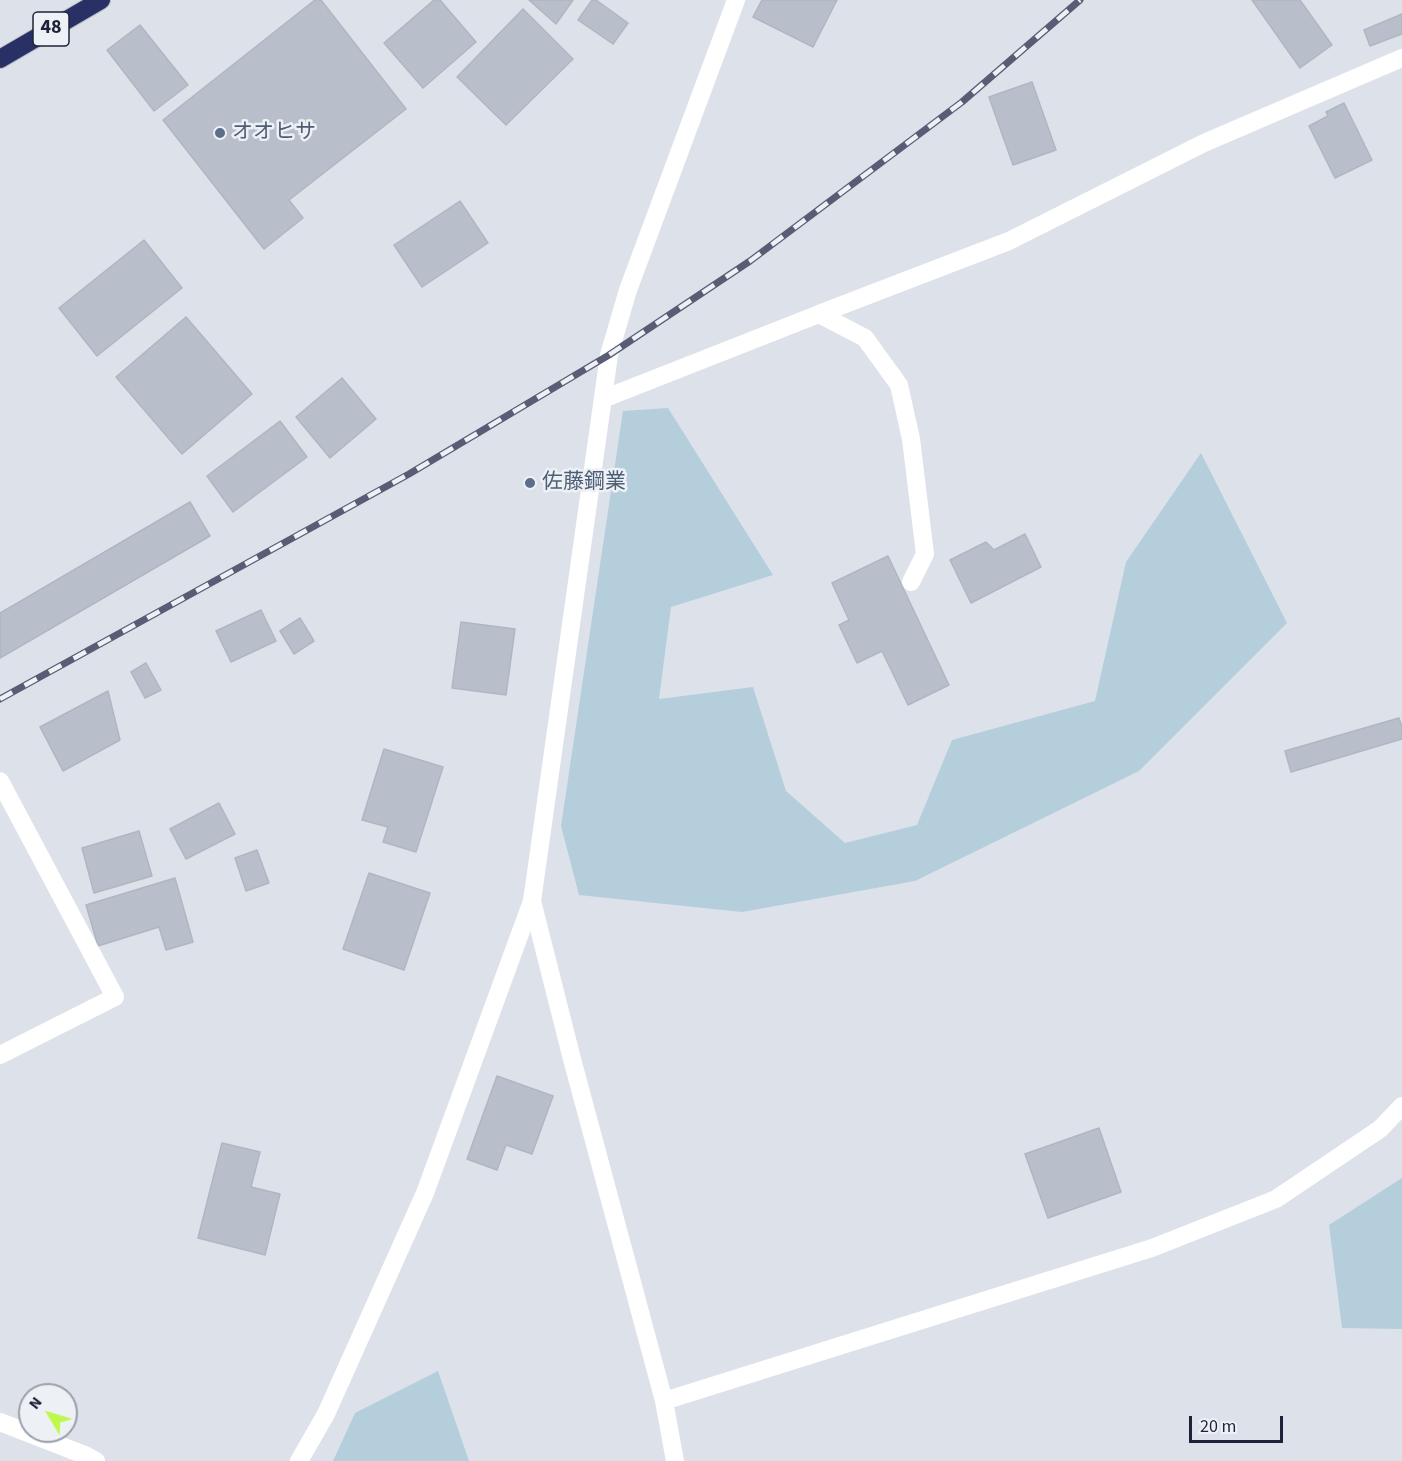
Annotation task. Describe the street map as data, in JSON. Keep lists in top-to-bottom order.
{
  "streets": {
    "highway": ["48"]
  },
  "places": ["オオヒサ", "佐藤鋼業"],
  "scale_bar": "20 m",
  "north": "top left"
}
